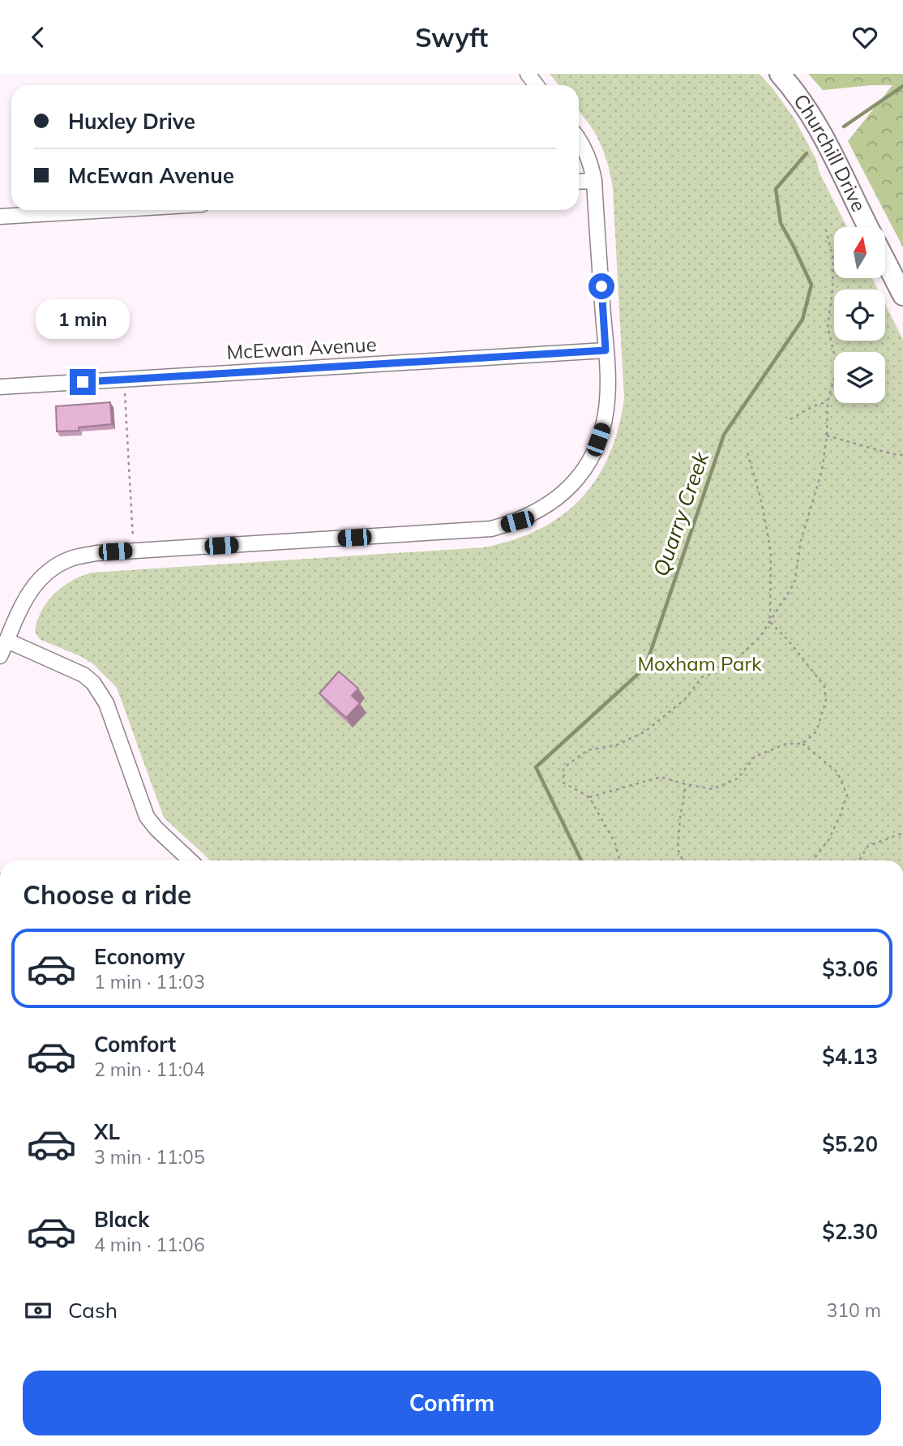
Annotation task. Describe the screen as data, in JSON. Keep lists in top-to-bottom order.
{
  "streets": {
    "main road": ["Churchill Drive"],
    "street": ["McEwan Avenue"]
  },
  "water": ["Quarry Creek"],
  "parks": ["Moxham Park"],
  "north": "top",
  "page": {
    "header": "Swyft",
    "banner": ["Huxley Drive", "McEwan Avenue"],
    "bubble": "1 min",
    "heading": "Choose a ride",
    "list": [
      {
        "name": "Economy",
        "note": "1 min · 11:03",
        "value": "$3.06"
      },
      {
        "name": "Comfort",
        "note": "2 min · 11:04",
        "value": "$4.13"
      },
      {
        "name": "XL",
        "note": "3 min · 11:05",
        "value": "$5.20"
      },
      {
        "name": "Black",
        "note": "4 min · 11:06",
        "value": "$2.30"
      }
    ],
    "pay": ["Cash", "310 m"],
    "buttons": "Confirm"
  }
}
